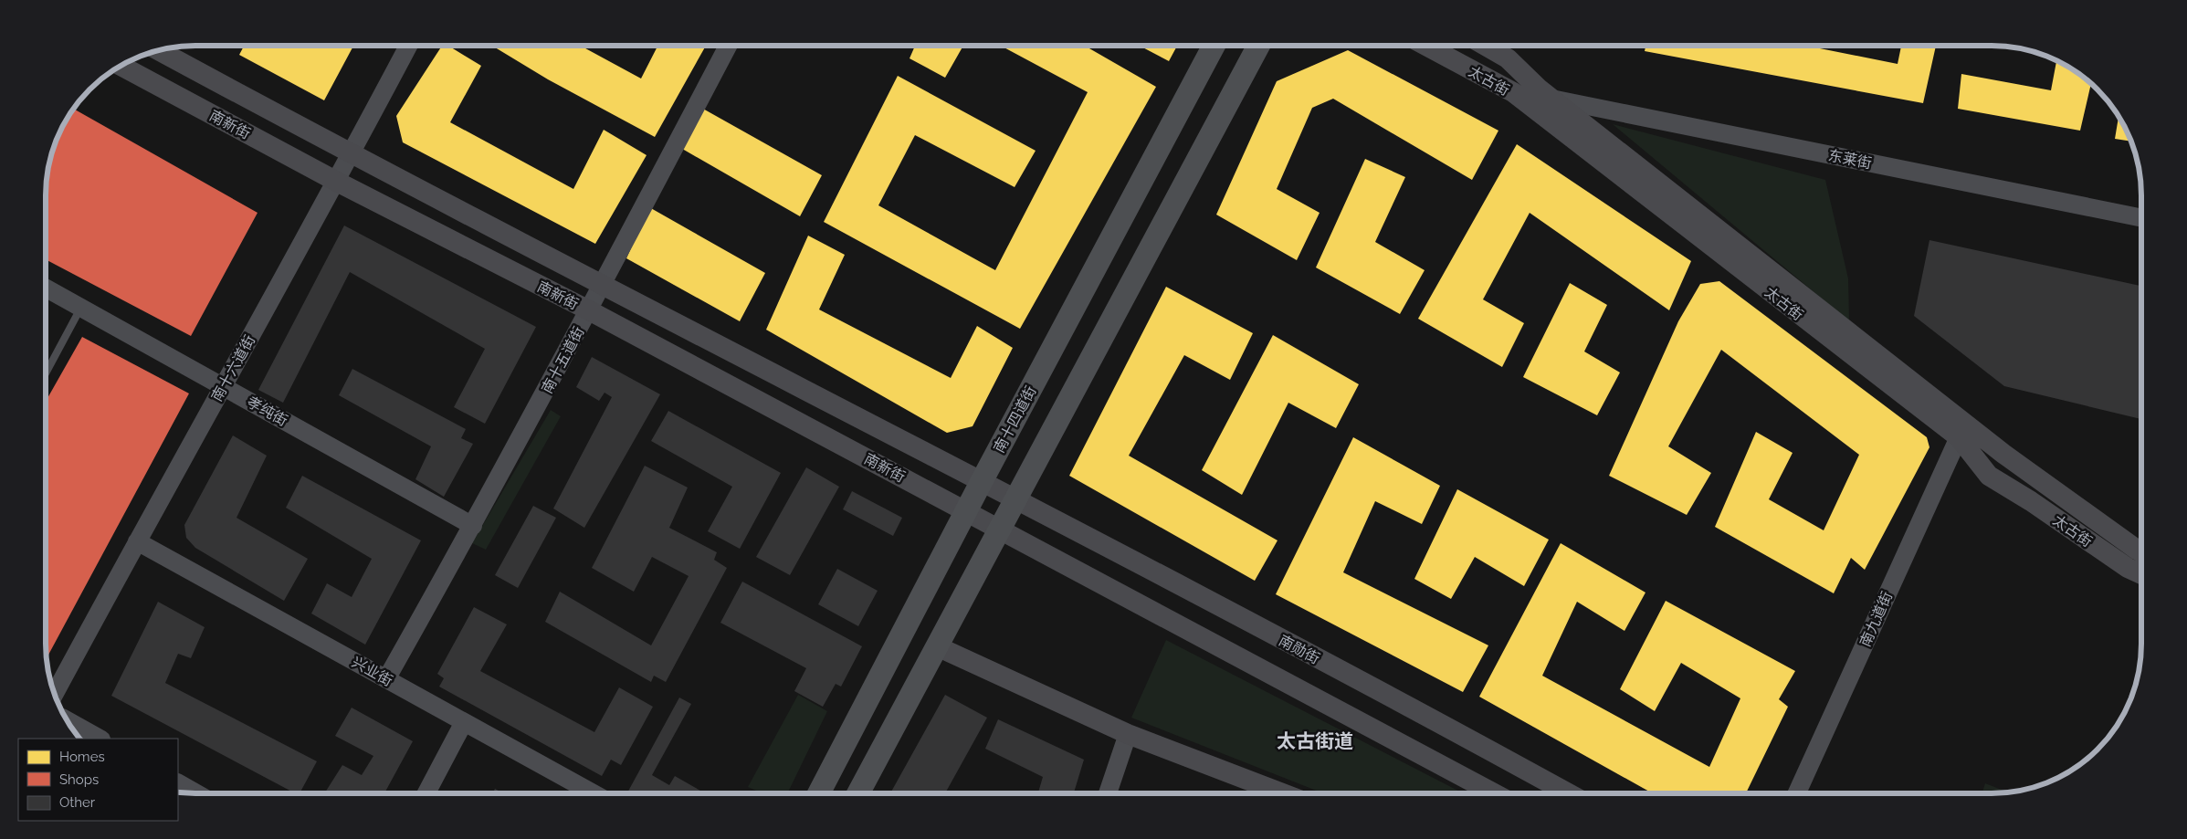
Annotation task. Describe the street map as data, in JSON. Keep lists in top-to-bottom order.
{
  "streets": {
    "main road": [
      "太古街",
      "南新街",
      "南十四道街",
      "南勋街"
    ],
    "street": [
      "东莱街",
      "南十五道街",
      "南十六道街",
      "孝纯街",
      "南九道街",
      "兴业街"
    ]
  },
  "crossings": [
    ["太古街", "东莱街"],
    ["太古街", "南九道街"],
    ["南新街", "南十五道街"],
    ["南新街", "南十六道街"],
    ["南新街", "南十四道街"],
    ["南新街", "南勋街"],
    ["南十五道街", "孝纯街"],
    ["南十五道街", "兴业街"],
    ["南十六道街", "孝纯街"],
    ["南十六道街", "兴业街"]
  ],
  "districts": ["太古街道"],
  "legend": ["Homes", "Shops", "Other"]
}
